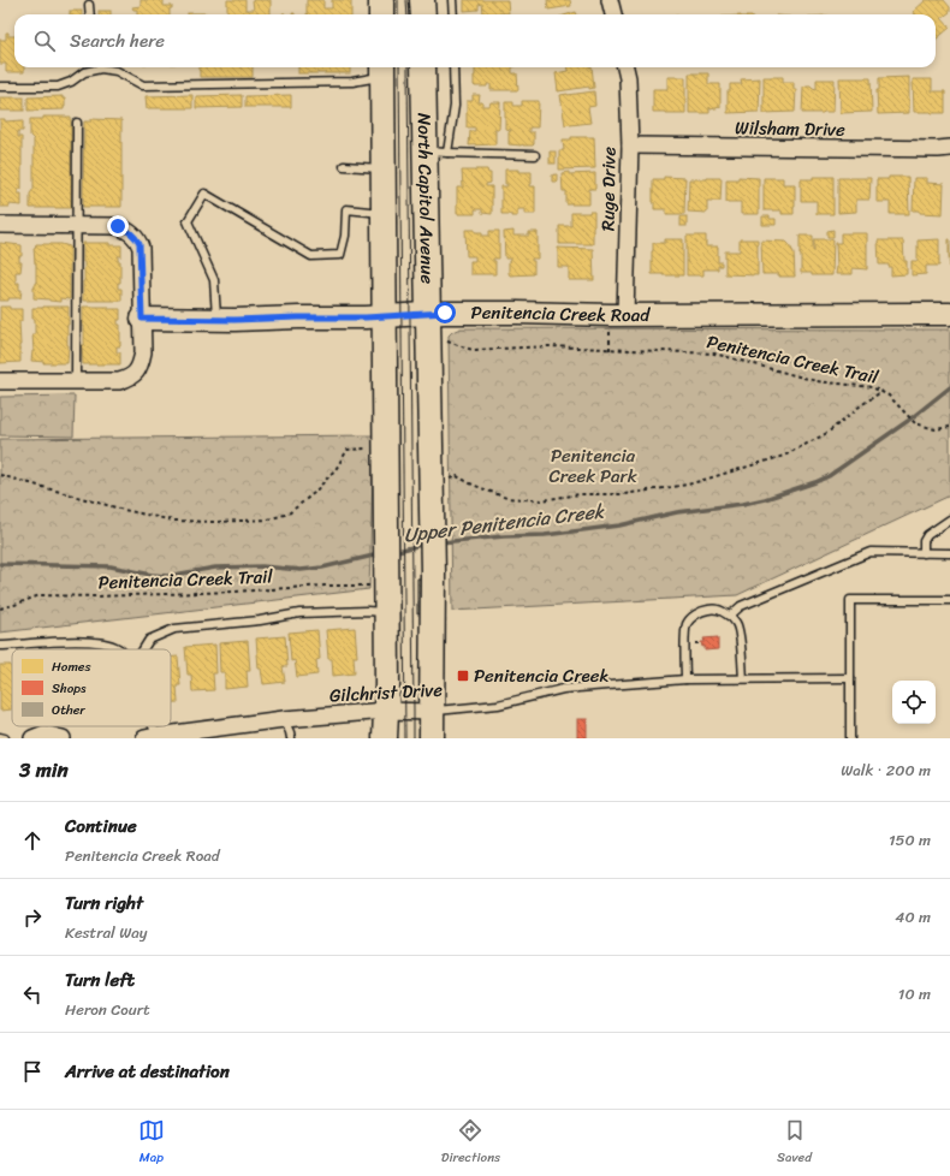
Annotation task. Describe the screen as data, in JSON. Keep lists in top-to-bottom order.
{
  "streets": {
    "main road": ["North Capitol Avenue"],
    "street": [
      "Wilsham Drive",
      "Ruge Drive",
      "Penitencia Creek Road",
      "Gilchrist Drive"
    ],
    "path": ["Penitencia Creek Trail"]
  },
  "crossings": [
    ["Wilsham Drive", "Ruge Drive"],
    ["Ruge Drive", "Penitencia Creek Road"],
    ["North Capitol Avenue", "Penitencia Creek Road"],
    ["North Capitol Avenue", "Gilchrist Drive"]
  ],
  "water": ["Upper Penitencia Creek"],
  "parks": ["Penitencia Creek Park"],
  "places": {
    "transit": ["Penitencia Creek"]
  },
  "legend": ["Homes", "Shops", "Other"],
  "page": {
    "search": "Search here",
    "heading": ["3 min", "Walk · 200 m"],
    "list": [
      ["Continue", "Penitencia Creek Road", "150 m"],
      ["Turn right", "Kestral Way", "40 m"],
      ["Turn left", "Heron Court", "10 m"],
      "Arrive at destination"
    ],
    "nav": ["Map", "Directions", "Saved"]
  }
}
